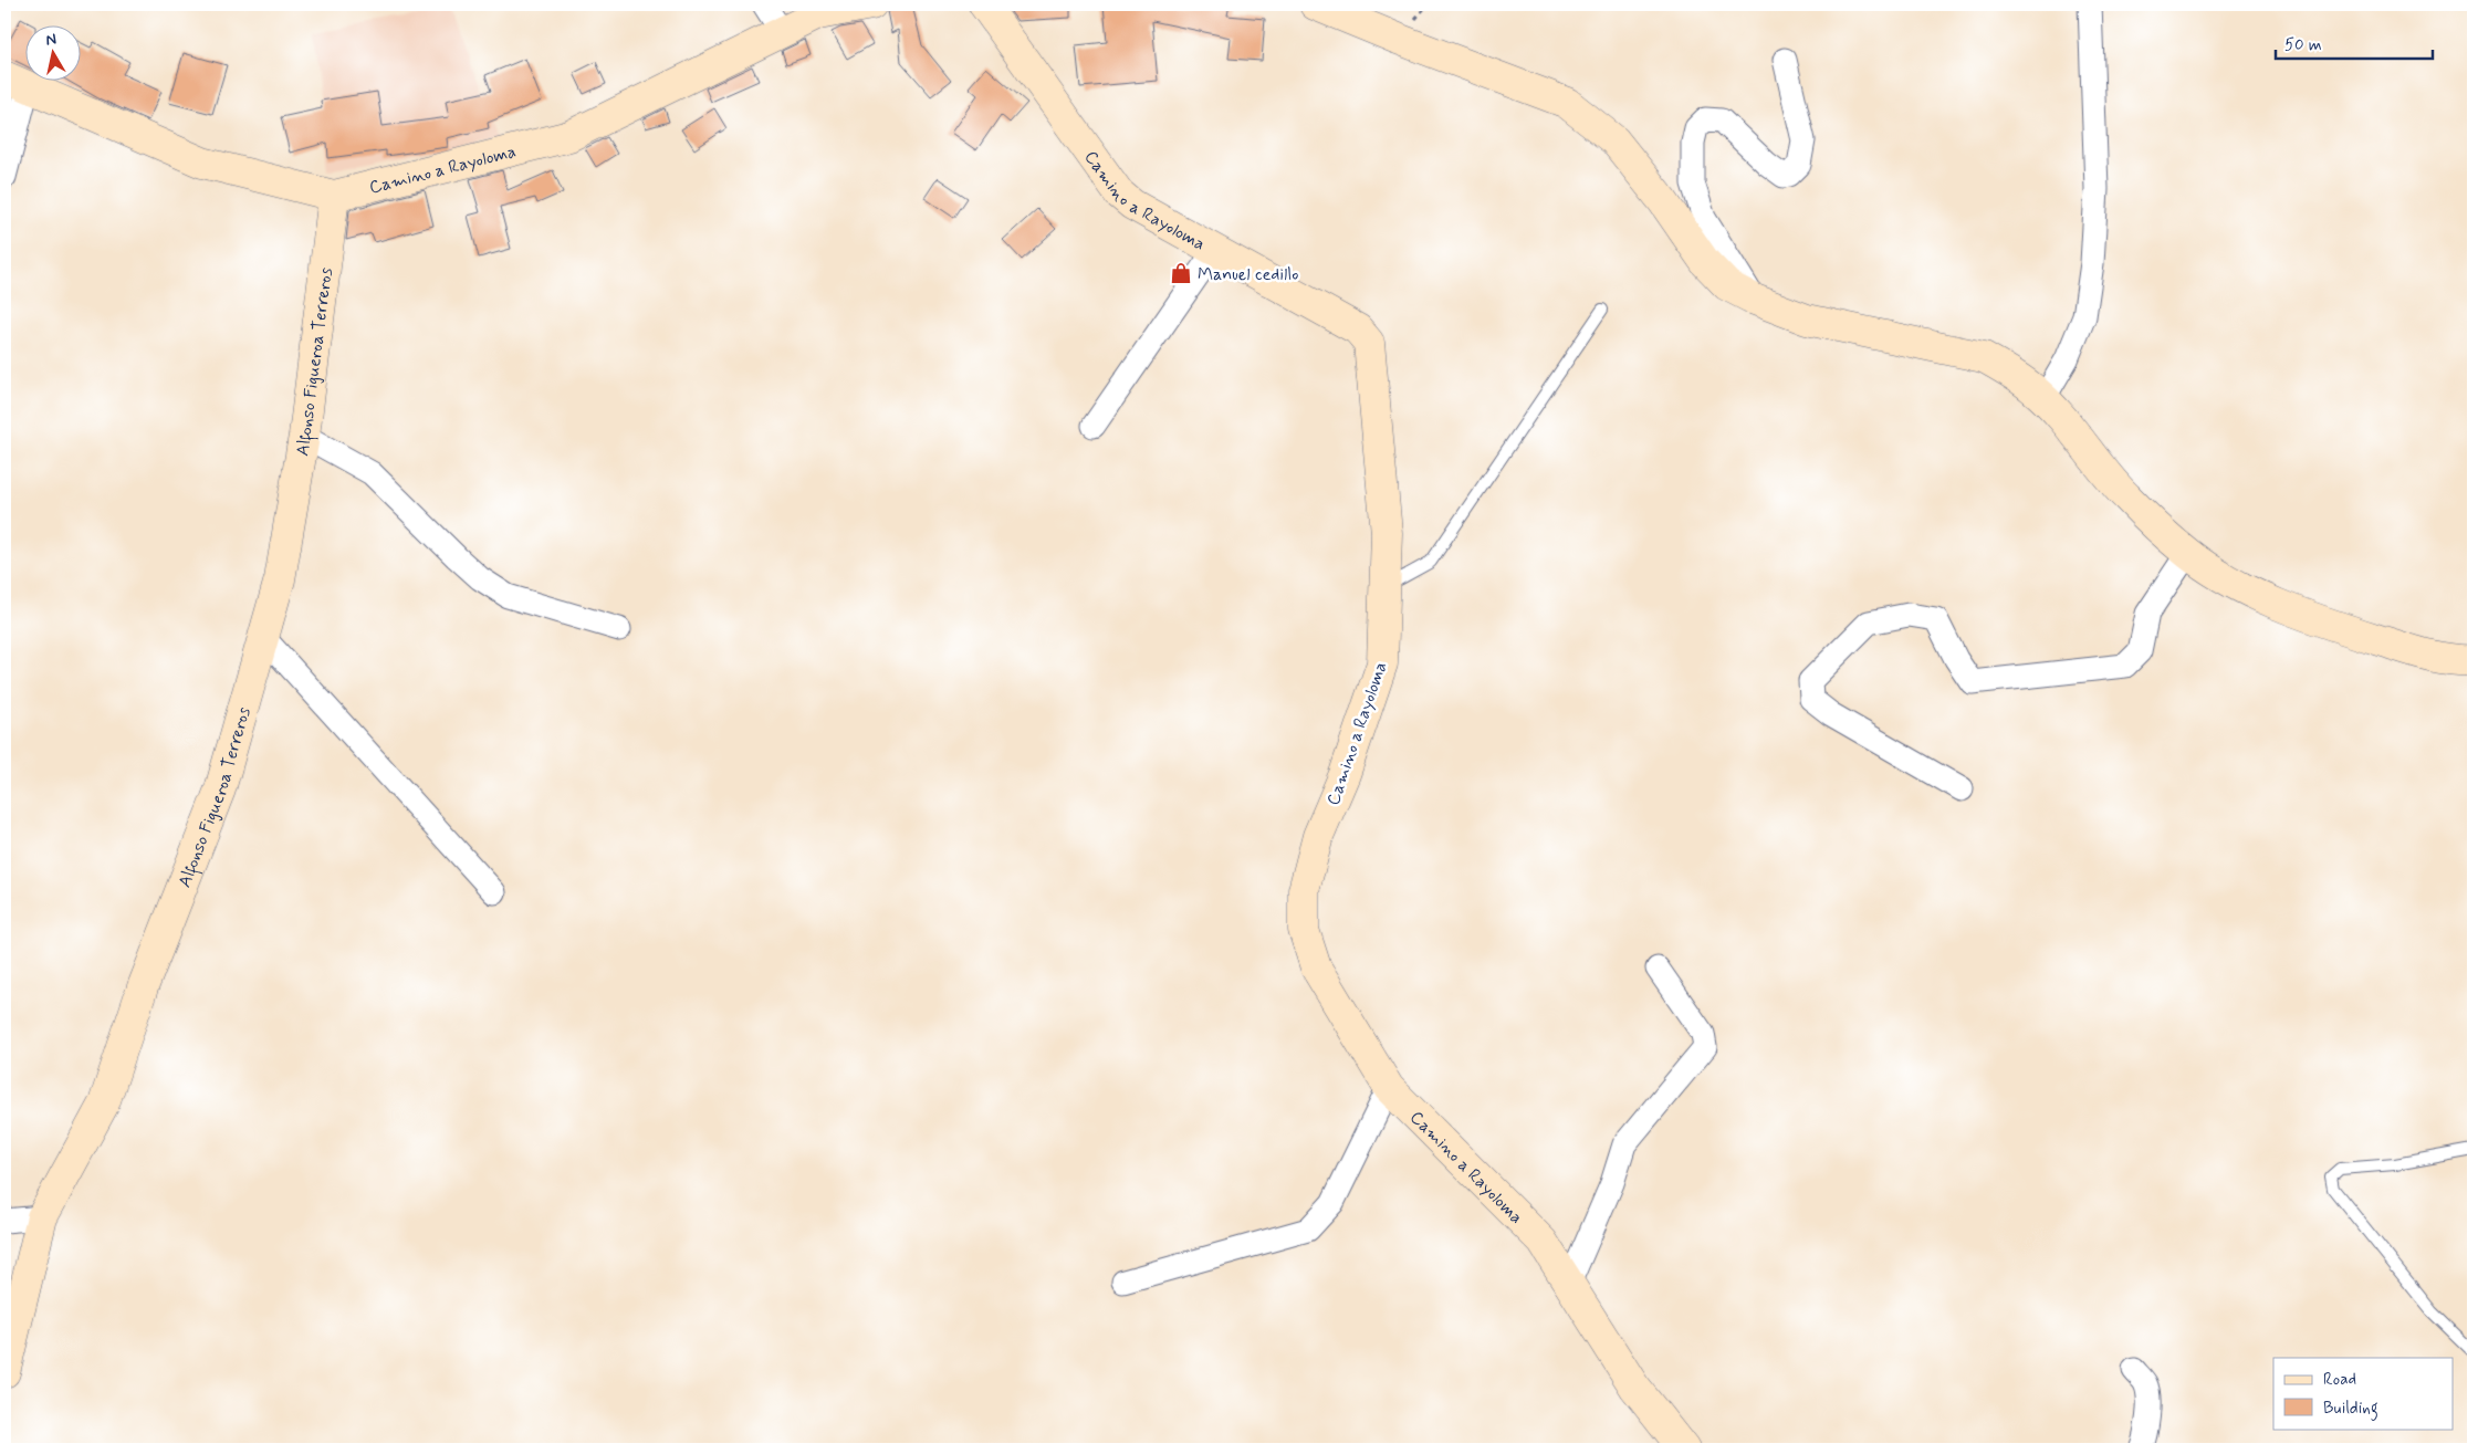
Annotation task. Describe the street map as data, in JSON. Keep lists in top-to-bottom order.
{
  "streets": {
    "street": ["Camino a Rayoloma", "Alfonso Figueroa Terreros"]
  },
  "crossings": [
    ["Camino a Rayoloma", "Alfonso Figueroa Terreros"]
  ],
  "places": {
    "shop": ["Manuel cedillo"]
  },
  "legend": ["Road", "Building"],
  "scale_bar": "50 m",
  "north": "top"
}
